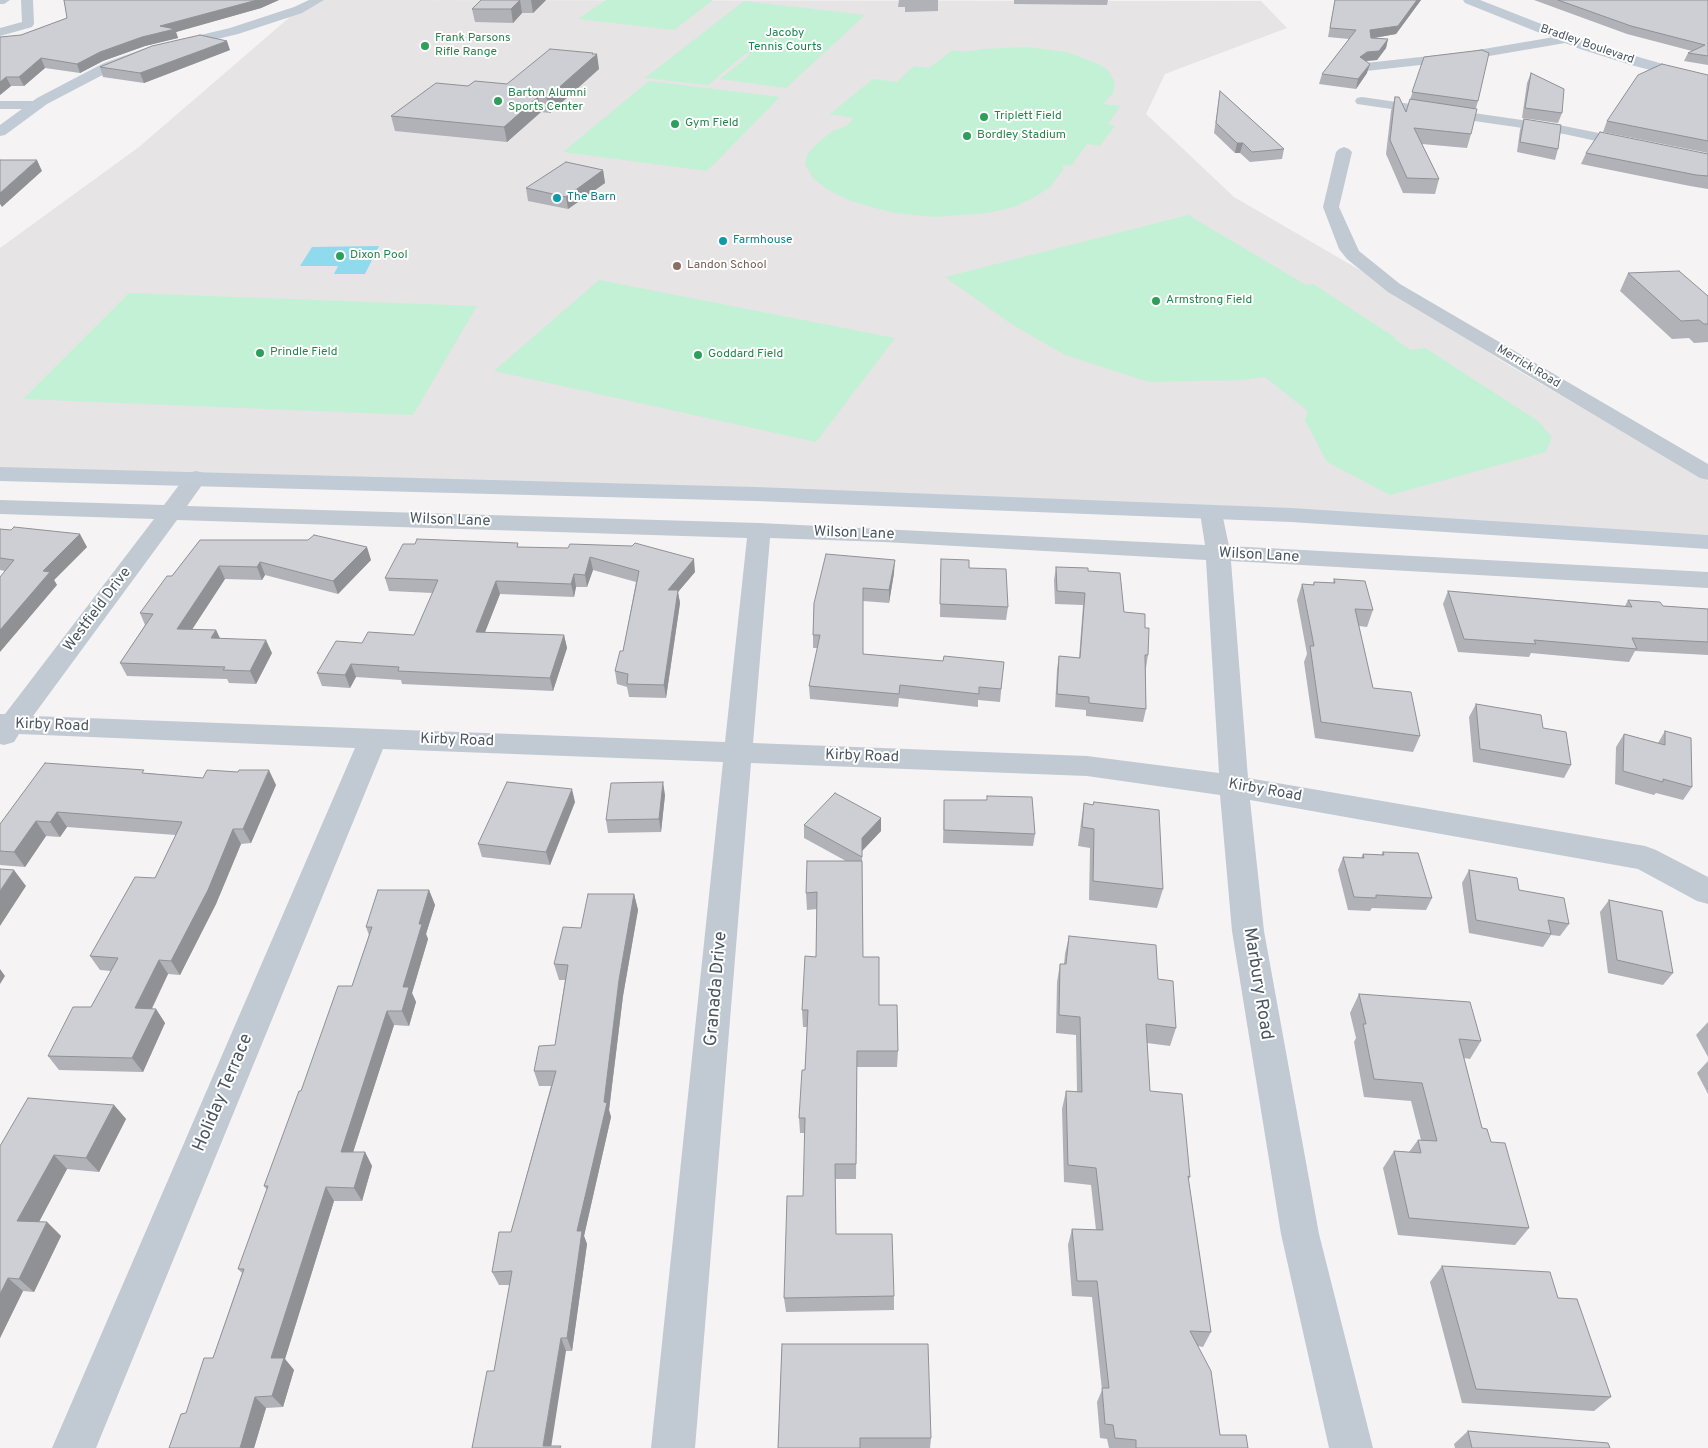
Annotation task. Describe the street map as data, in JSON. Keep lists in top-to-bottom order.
{
  "streets": {
    "main road": ["Bradley Boulevard"],
    "street": [
      "Merrick Road",
      "Wilson Lane",
      "Westfield Drive",
      "Kirby Road",
      "Marbury Road",
      "Granada Drive",
      "Holiday Terrace"
    ]
  },
  "crossings": [
    ["Wilson Lane", "Westfield Drive"],
    ["Wilson Lane", "Marbury Road"],
    ["Wilson Lane", "Granada Drive"],
    ["Westfield Drive", "Kirby Road"],
    ["Kirby Road", "Marbury Road"],
    ["Kirby Road", "Granada Drive"],
    ["Kirby Road", "Holiday Terrace"]
  ],
  "parks": ["Jacoby Tennis Courts"],
  "places": [
    "Frank Parsons Rifle Range",
    "Barton Alumni Sports Center",
    "Triplett Field",
    "Gym Field",
    "Bordley Stadium",
    "The Barn",
    "Farmhouse",
    "Dixon Pool",
    "Landon School",
    "Armstrong Field",
    "Prindle Field",
    "Goddard Field"
  ]
}
